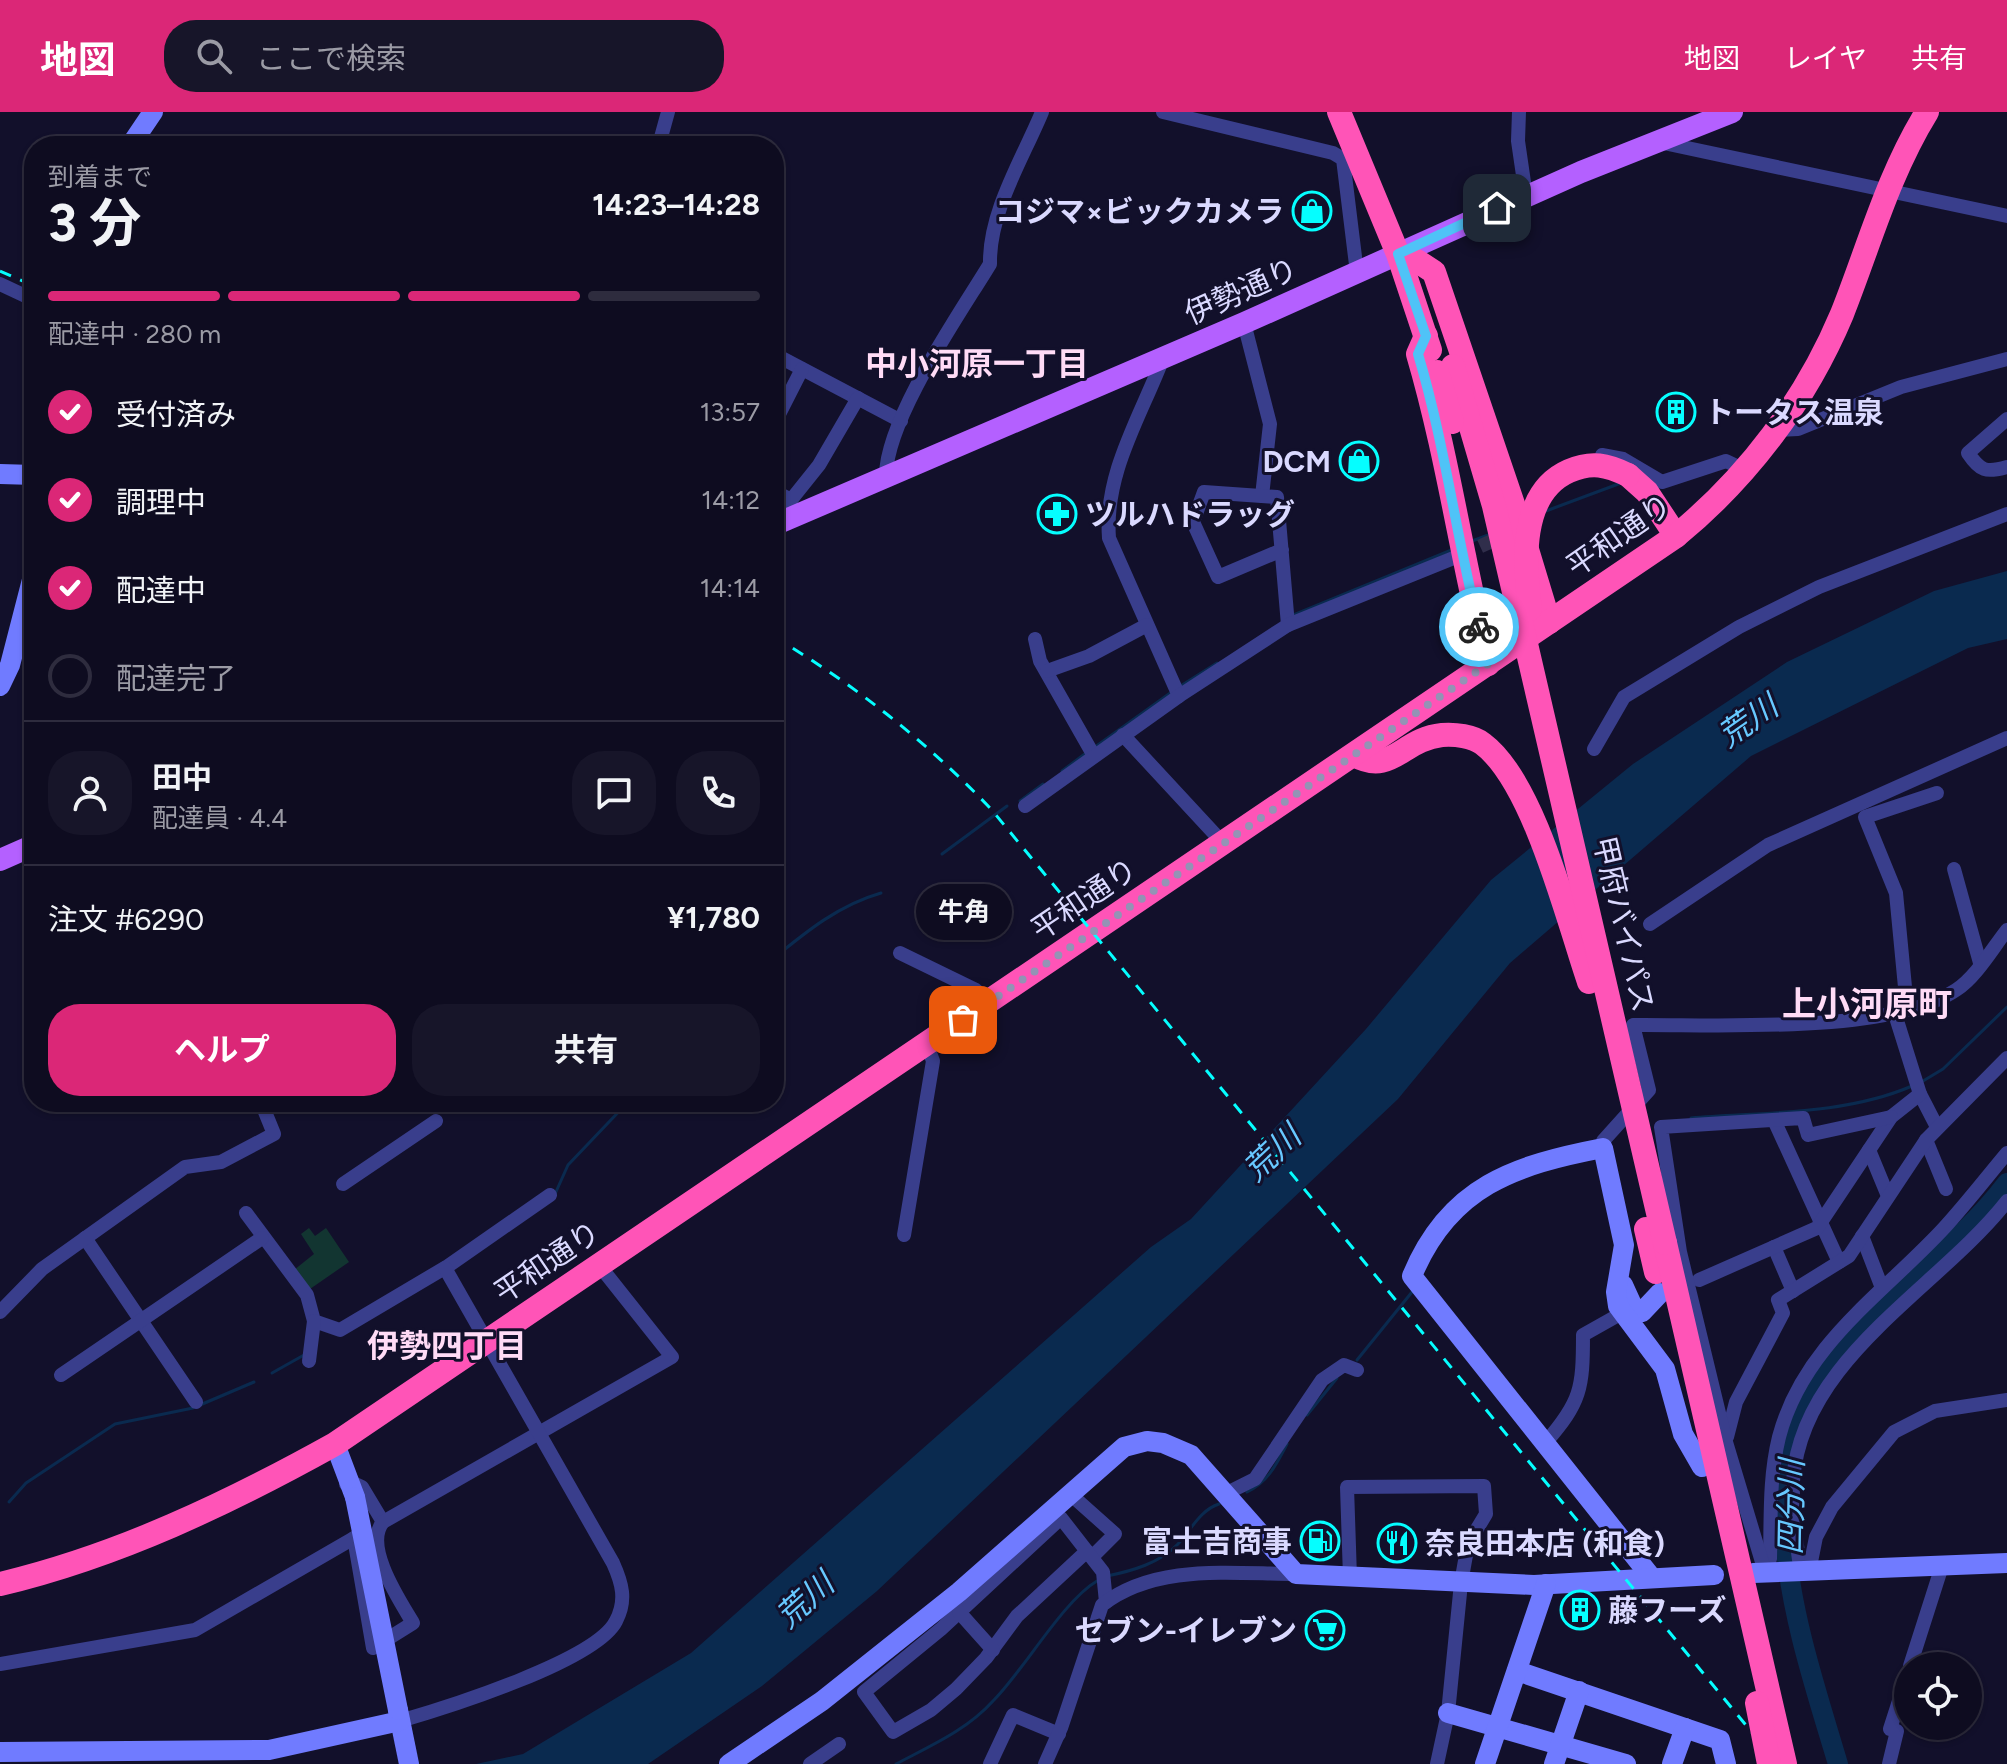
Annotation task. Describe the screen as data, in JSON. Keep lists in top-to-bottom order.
{
  "streets": {
    "highway": ["平和通り", "甲府バイパス"],
    "main road": ["伊勢通り"]
  },
  "crossings": [
    ["伊勢通り", "甲府バイパス"]
  ],
  "districts": ["中小河原一丁目", "上小河原町", "伊勢四丁目"],
  "water": ["荒川", "四分川"],
  "places": {
    "shop": ["コジマ×ビックカメラ", "DCM"],
    "building": ["トータス温泉", "藤フーズ"],
    "pharmacy": ["ツルハドラッグ"],
    "other": ["牛角"],
    "fuel station": ["富士吉商事"],
    "restaurant": ["奈良田本店 (和食)"],
    "supermarket": ["セブン-イレブン"]
  },
  "page": {
    "header": "地図",
    "search": "ここで検索",
    "nav": ["地図", "レイヤ", "共有"],
    "heading": ["3 分", "到着まで", "14:23–14:28"],
    "panel": [
      "田中",
      "配達員 · 4.4",
      "注文 #6290",
      "¥1,780"
    ],
    "bar": "配達中 · 280 m",
    "list": [
      ["受付済み", "13:57"],
      ["調理中", "14:12"],
      ["配達中", "14:14"],
      "配達完了"
    ],
    "bubble": "牛角",
    "buttons": ["ヘルプ", "共有"]
  }
}
